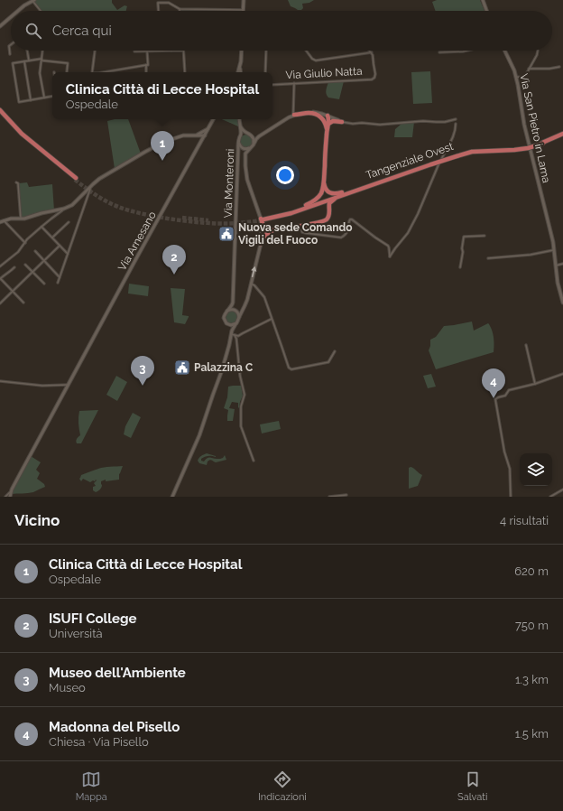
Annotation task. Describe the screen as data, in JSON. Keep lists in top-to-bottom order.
{
  "streets": {
    "highway": ["Tangenziale Ovest"],
    "main road": ["Via San Pietro in Lama", "Via Monteroni", "Via Arnesano"],
    "street": ["Via Giulio Natta"]
  },
  "crossings": [
    ["Tangenziale Ovest", "Via Monteroni"]
  ],
  "places": {
    "public building": ["Nuova sede Comando Vigili del Fuoco", "Palazzina C"]
  },
  "page": {
    "search": "Cerca qui",
    "popup": ["Clinica Città di Lecce Hospital", "Ospedale"],
    "pins": [
      "1",
      "2",
      "3",
      "4"
    ],
    "heading": ["Vicino", "4 risultati"],
    "list": [
      {
        "mark": "1",
        "name": "Clinica Città di Lecce Hospital",
        "note": "Ospedale",
        "value": "620 m"
      },
      {
        "mark": "2",
        "name": "ISUFI College",
        "note": "Università",
        "value": "750 m"
      },
      {
        "mark": "3",
        "name": "Museo dell'Ambiente",
        "note": "Museo",
        "value": "1.3 km"
      },
      {
        "mark": "4",
        "name": "Madonna del Pisello",
        "note": "Chiesa · Via Pisello",
        "value": "1.5 km"
      }
    ],
    "nav": ["Mappa", "Indicazioni", "Salvati"]
  }
}
